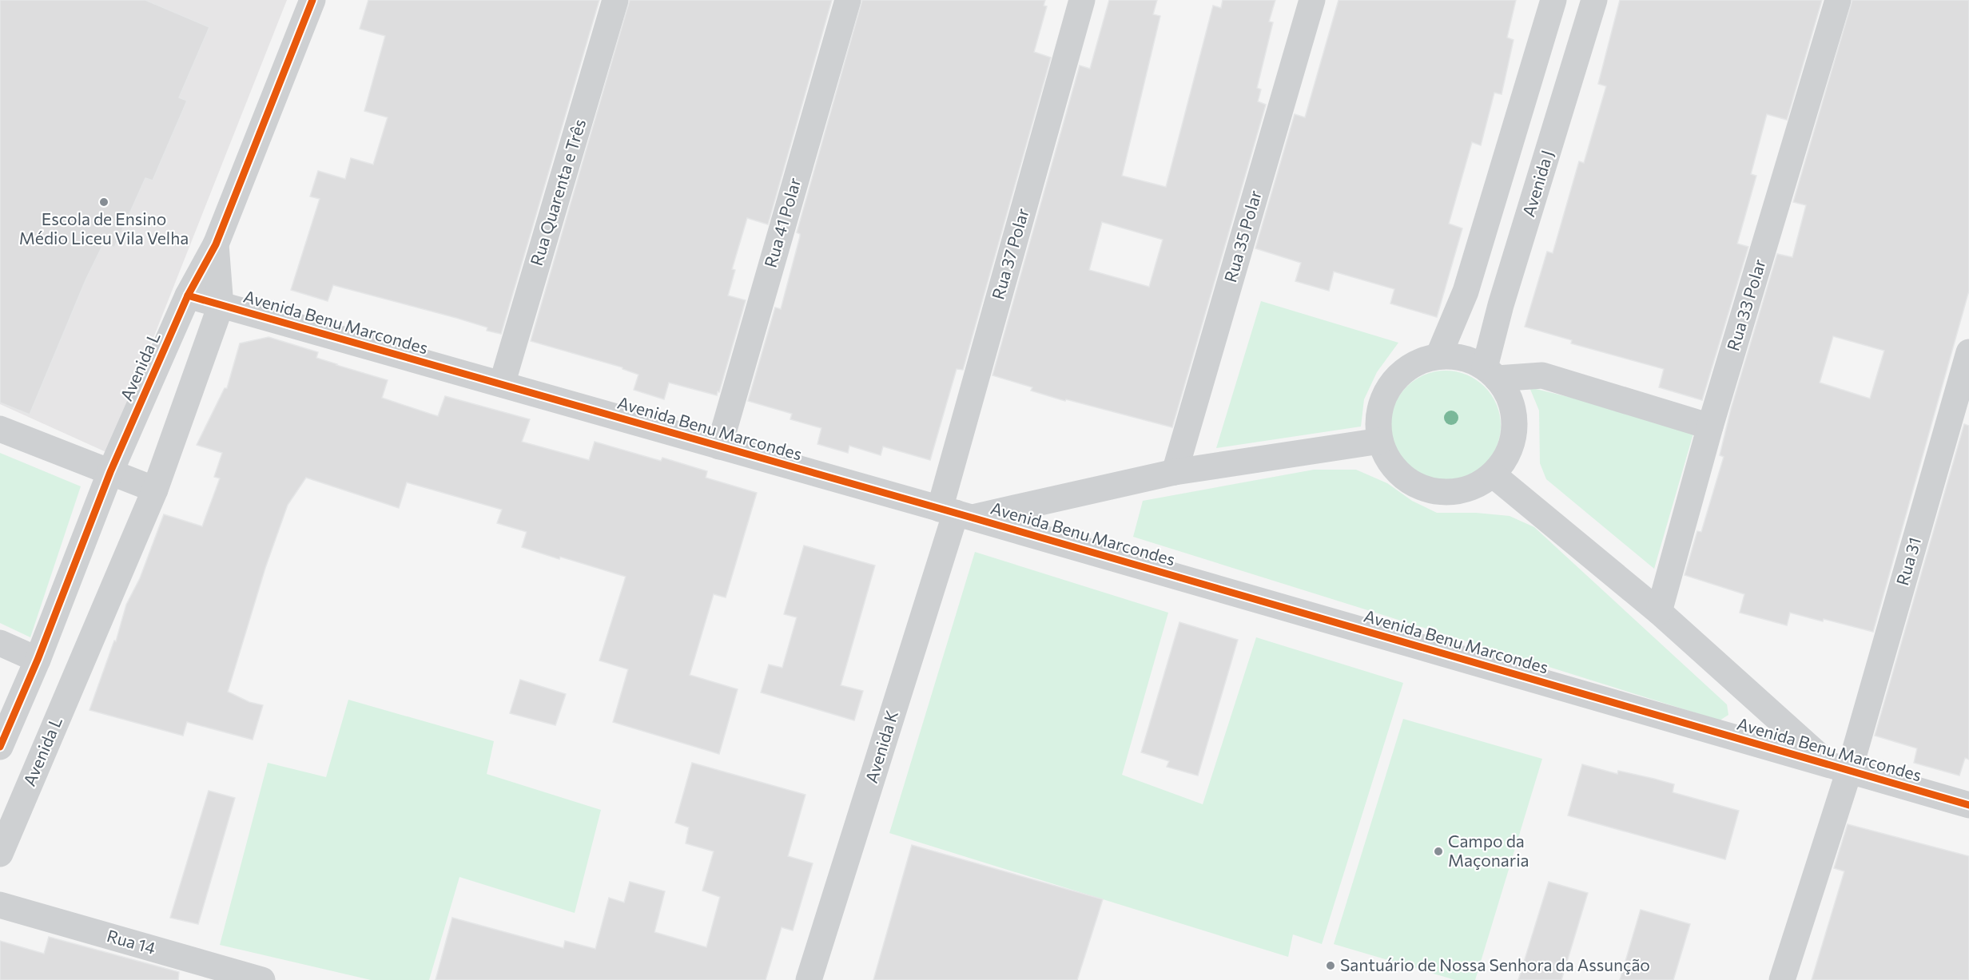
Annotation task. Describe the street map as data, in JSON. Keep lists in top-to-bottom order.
{
  "streets": {
    "street": [
      "Avenida J",
      "Rua Quarenta e Três",
      "Rua 41 Polar",
      "Rua 35 Polar",
      "Rua 37 Polar",
      "Rua 33 Polar",
      "Avenida Benu Marcondes",
      "Avenida L",
      "Rua 31",
      "Avenida K",
      "Rua 14"
    ]
  },
  "crossings": [
    ["Avenida J", "Avenida Benu Marcondes"],
    ["Rua Quarenta e Três", "Avenida Benu Marcondes"],
    ["Rua 41 Polar", "Avenida Benu Marcondes"],
    ["Rua 35 Polar", "Avenida Benu Marcondes"],
    ["Rua 37 Polar", "Avenida Benu Marcondes"],
    ["Rua 37 Polar", "Avenida K"],
    ["Rua 33 Polar", "Avenida Benu Marcondes"],
    ["Avenida Benu Marcondes", "Avenida L"],
    ["Avenida Benu Marcondes", "Rua 31"],
    ["Avenida Benu Marcondes", "Avenida K"]
  ],
  "places": ["Escola de Ensino Médio Liceu Vila Velha", "Campo da Maçonaria", "Santuário de Nossa Senhora da Assunção"]
}
